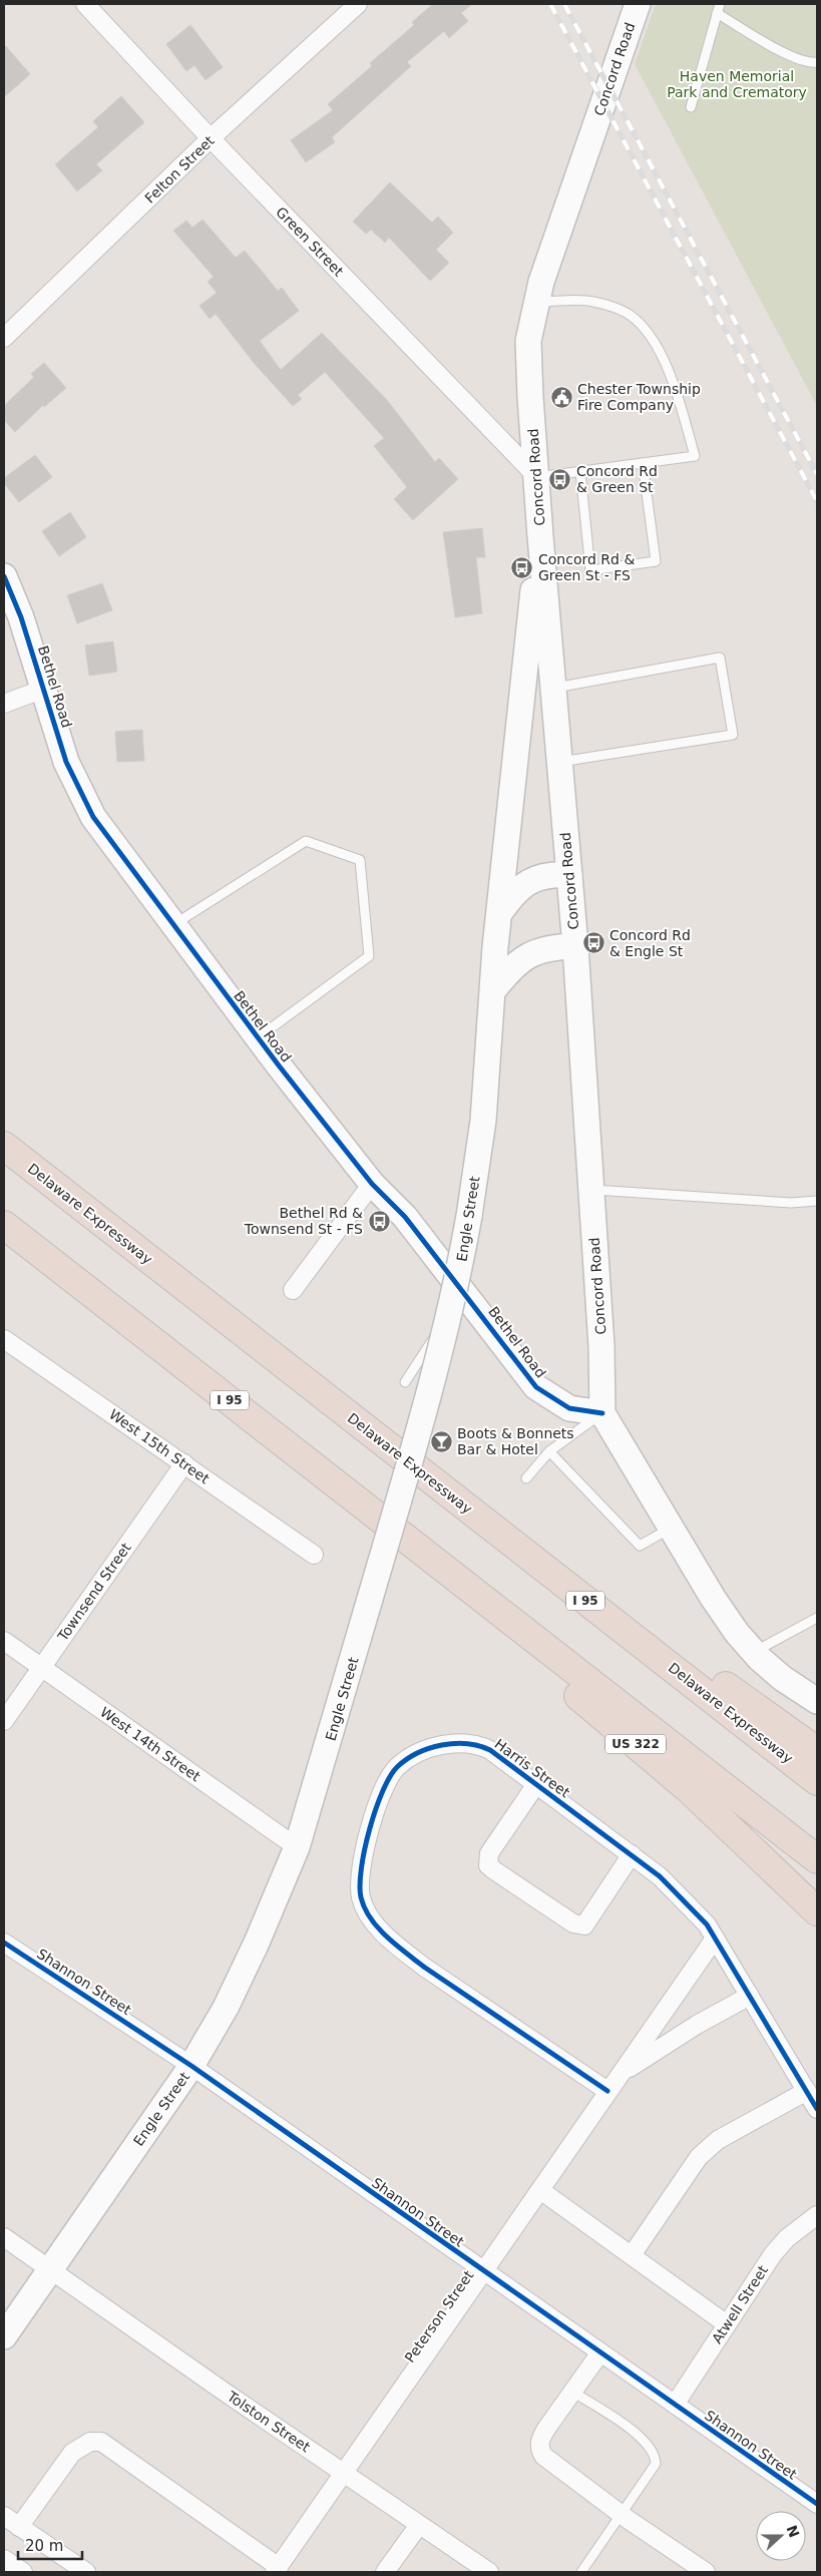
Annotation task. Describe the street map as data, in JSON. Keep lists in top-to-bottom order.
{
  "streets": {
    "highway": ["Delaware Expressway", "I 95", "US 322"],
    "main road": ["Concord Road", "Bethel Road", "Engle Street"],
    "street": [
      "Felton Street",
      "Green Street",
      "West 15th Street",
      "Townsend Street",
      "West 14th Street",
      "Harris Street",
      "Shannon Street",
      "Atwell Street",
      "Peterson Street",
      "Tolston Street"
    ]
  },
  "crossings": [
    ["Concord Road", "Green Street"],
    ["Concord Road", "Bethel Road"],
    ["Concord Road", "Engle Street"],
    ["Felton Street", "Green Street"],
    ["Engle Street", "West 14th Street"],
    ["Engle Street", "Shannon Street"],
    ["Engle Street", "Tolston Street"],
    ["I 95", "US 322"],
    ["West 15th Street", "Townsend Street"],
    ["Townsend Street", "West 14th Street"],
    ["Harris Street", "Peterson Street"],
    ["Shannon Street", "Atwell Street"],
    ["Shannon Street", "Peterson Street"],
    ["Peterson Street", "Tolston Street"]
  ],
  "parks": ["Haven Memorial Park and Crematory"],
  "places": {
    "public building": ["Chester Township Fire Company"],
    "bus stop": [
      "Concord Rd & Green St",
      "Concord Rd & Green St - FS",
      "Concord Rd & Engle St",
      "Bethel Rd & Townsend St - FS"
    ],
    "bar": ["Boots & Bonnets Bar & Hotel"]
  },
  "scale_bar": "20 m",
  "north": "right"
}
